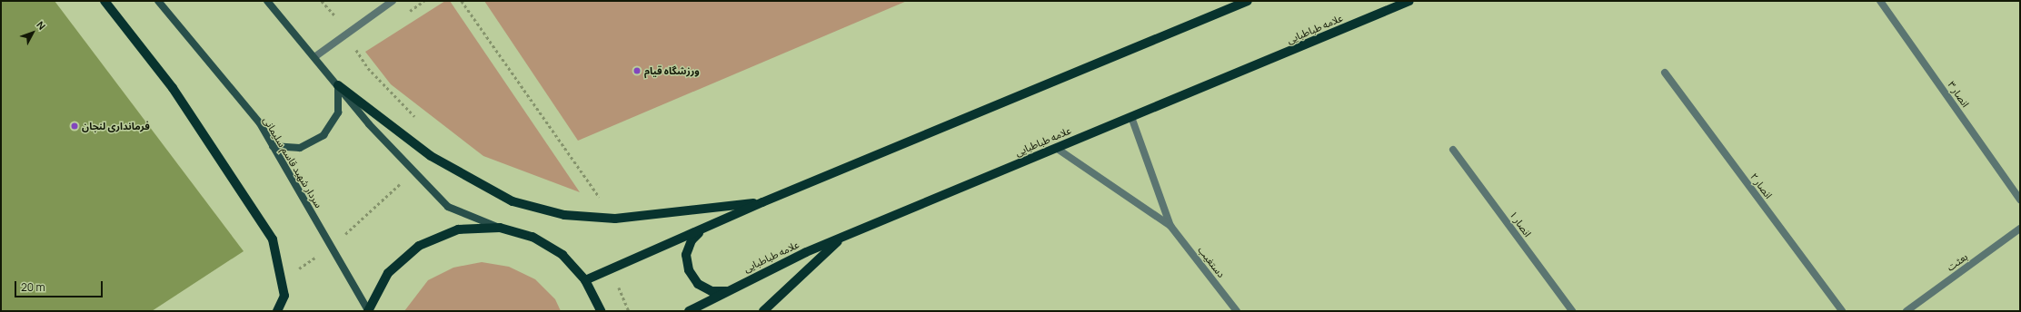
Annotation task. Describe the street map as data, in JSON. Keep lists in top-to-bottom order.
{
  "streets": {
    "main road": ["علامه طباطبایی", "سردار شهید قاسم سلیمانی"],
    "street": [
      "انصار ۳",
      "انصار ۲",
      "انصار ۱",
      "دستغیب",
      "بعثت"
    ]
  },
  "places": ["ورزشگاه قیام", "فرمانداری لنجان"],
  "scale_bar": "20 m",
  "north": "top right"
}
